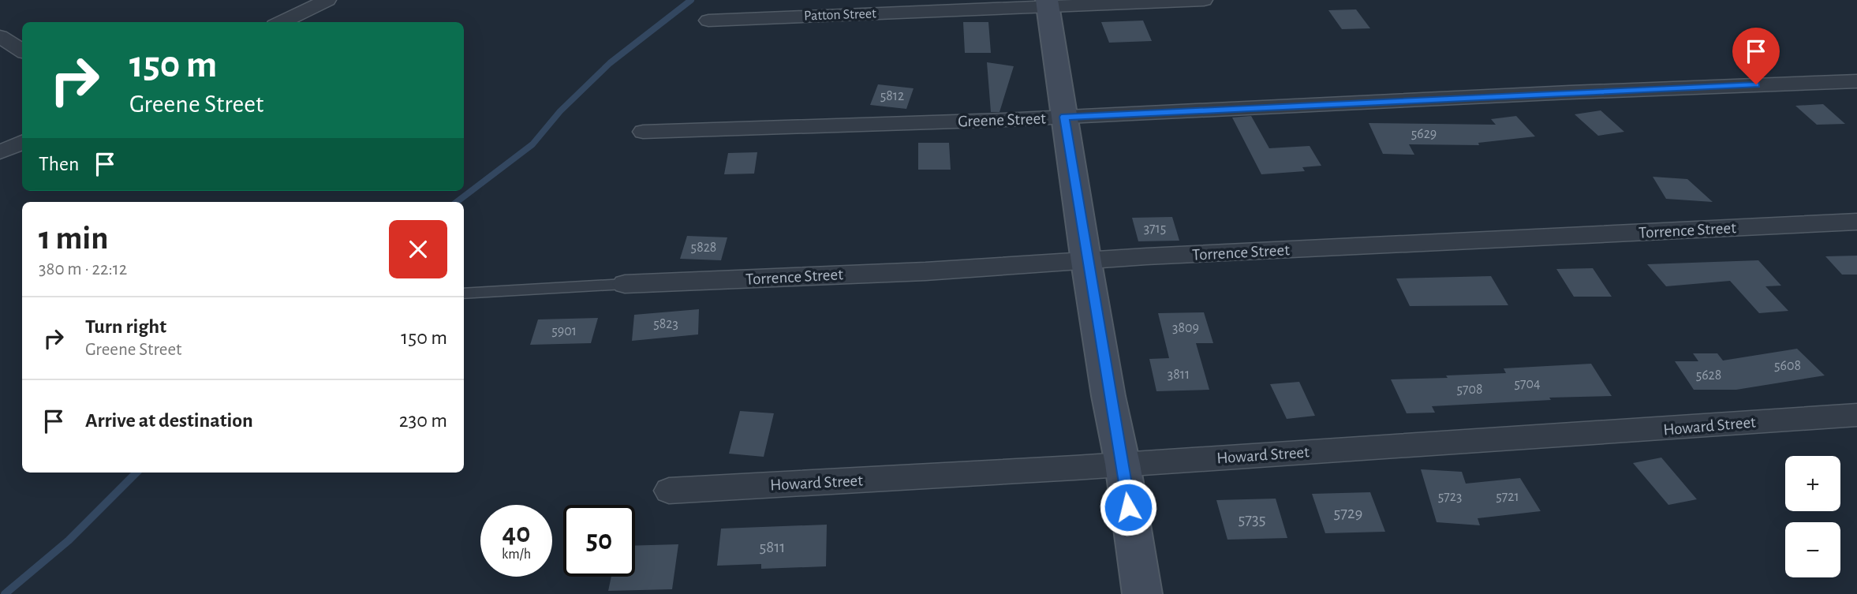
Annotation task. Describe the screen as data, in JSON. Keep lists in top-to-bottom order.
{
  "streets": {
    "street": [
      "Patton Street",
      "Greene Street",
      "Torrence Street",
      "Howard Street"
    ]
  },
  "house_numbers": [
    "5812",
    "5629",
    "3715",
    "5828",
    "5823",
    "3809",
    "5901",
    "5608",
    "3811",
    "5628",
    "5704",
    "5708",
    "5723",
    "5721",
    "5729",
    "5735",
    "5811"
  ],
  "page": {
    "turn": ["150 m", "Greene Street"],
    "then": "Then",
    "heading": ["1 min", "380 m · 22:12"],
    "list": [
      {
        "name": "Turn right",
        "note": "Greene Street",
        "value": "150 m"
      },
      {
        "name": "Arrive at destination",
        "value": "230 m"
      }
    ],
    "map_buttons": ["+", "−"],
    "speed": "40 km/h",
    "limit": "50"
  }
}
